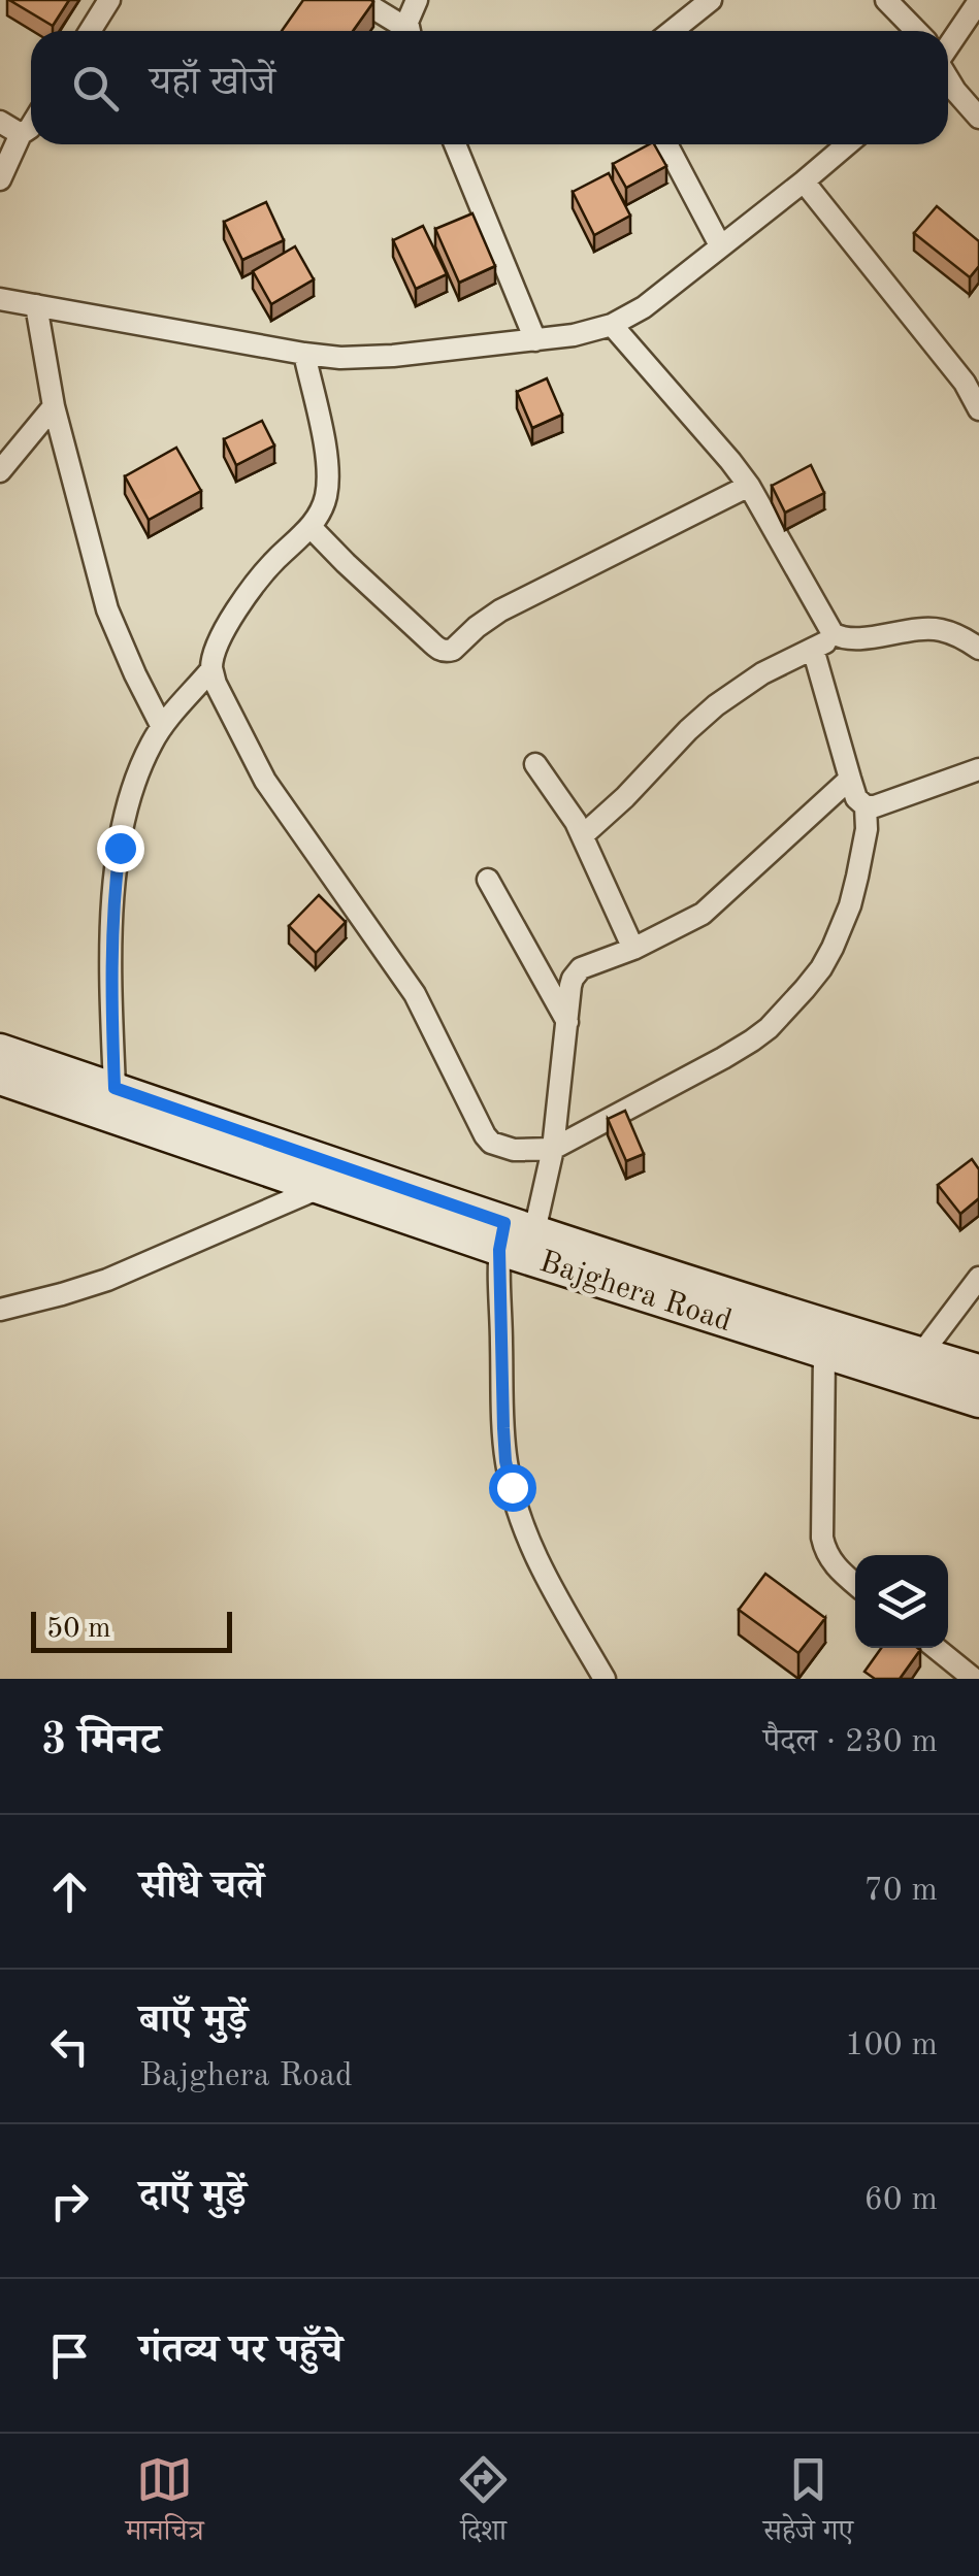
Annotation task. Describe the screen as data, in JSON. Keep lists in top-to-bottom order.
{
  "streets": {
    "main road": ["Bajghera Road"]
  },
  "scale_bar": "50 m",
  "page": {
    "search": "यहाँ खोजें",
    "scale": "50 m",
    "heading": ["3 मिनट", "पैदल · 230 m"],
    "list": [
      ["सीधे चलें", "70 m"],
      ["बाएँ मुड़ें", "Bajghera Road", "100 m"],
      ["दाएँ मुड़ें", "60 m"],
      "गंतव्य पर पहुँचे"
    ],
    "nav": ["मानचित्र", "दिशा", "सहेजे गए"]
  }
}
